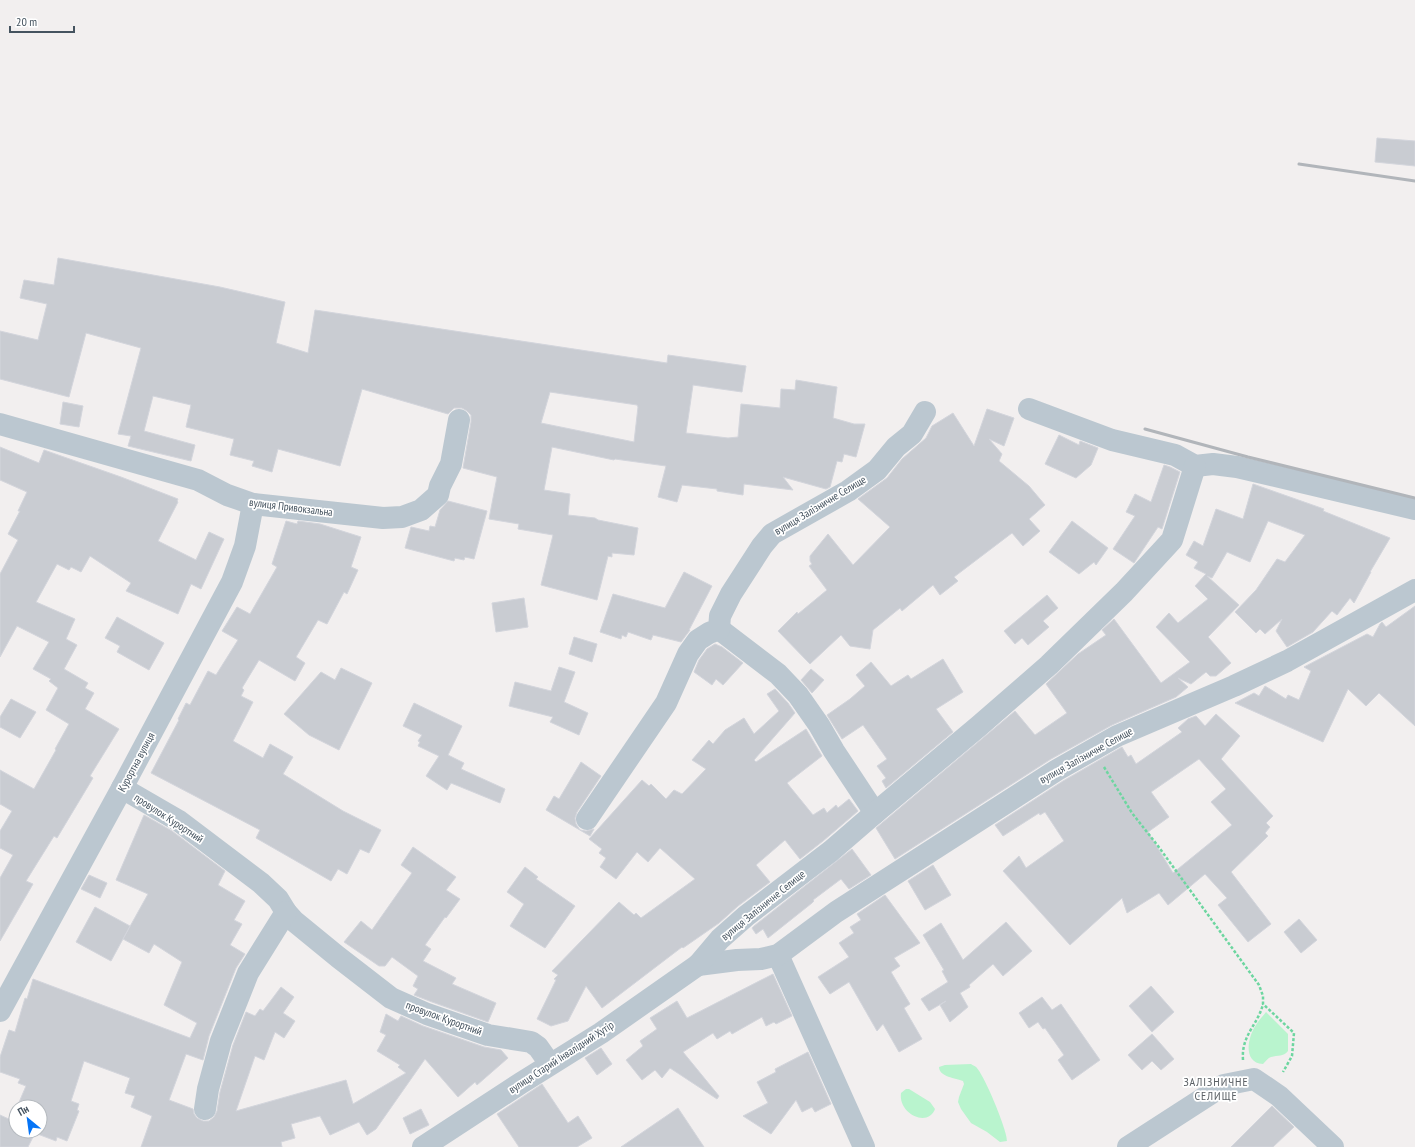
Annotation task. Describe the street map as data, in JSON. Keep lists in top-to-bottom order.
{
  "streets": {
    "street": [
      "вулиця Залізничне Селище",
      "вулиця Привокзальна",
      "Курортна вулиця",
      "провулок Курортний",
      "вулиця Старий Інвалідний Хутір"
    ]
  },
  "crossings": [
    ["вулиця Залізничне Селище", "вулиця Старий Інвалідний Хутір"],
    ["вулиця Привокзальна", "Курортна вулиця"],
    ["Курортна вулиця", "провулок Курортний"],
    ["провулок Курортний", "вулиця Старий Інвалідний Хутір"]
  ],
  "districts": ["ЗАЛІЗНИЧНЕ СЕЛИЩЕ"],
  "scale_bar": "20 m",
  "north": "top left"
}
